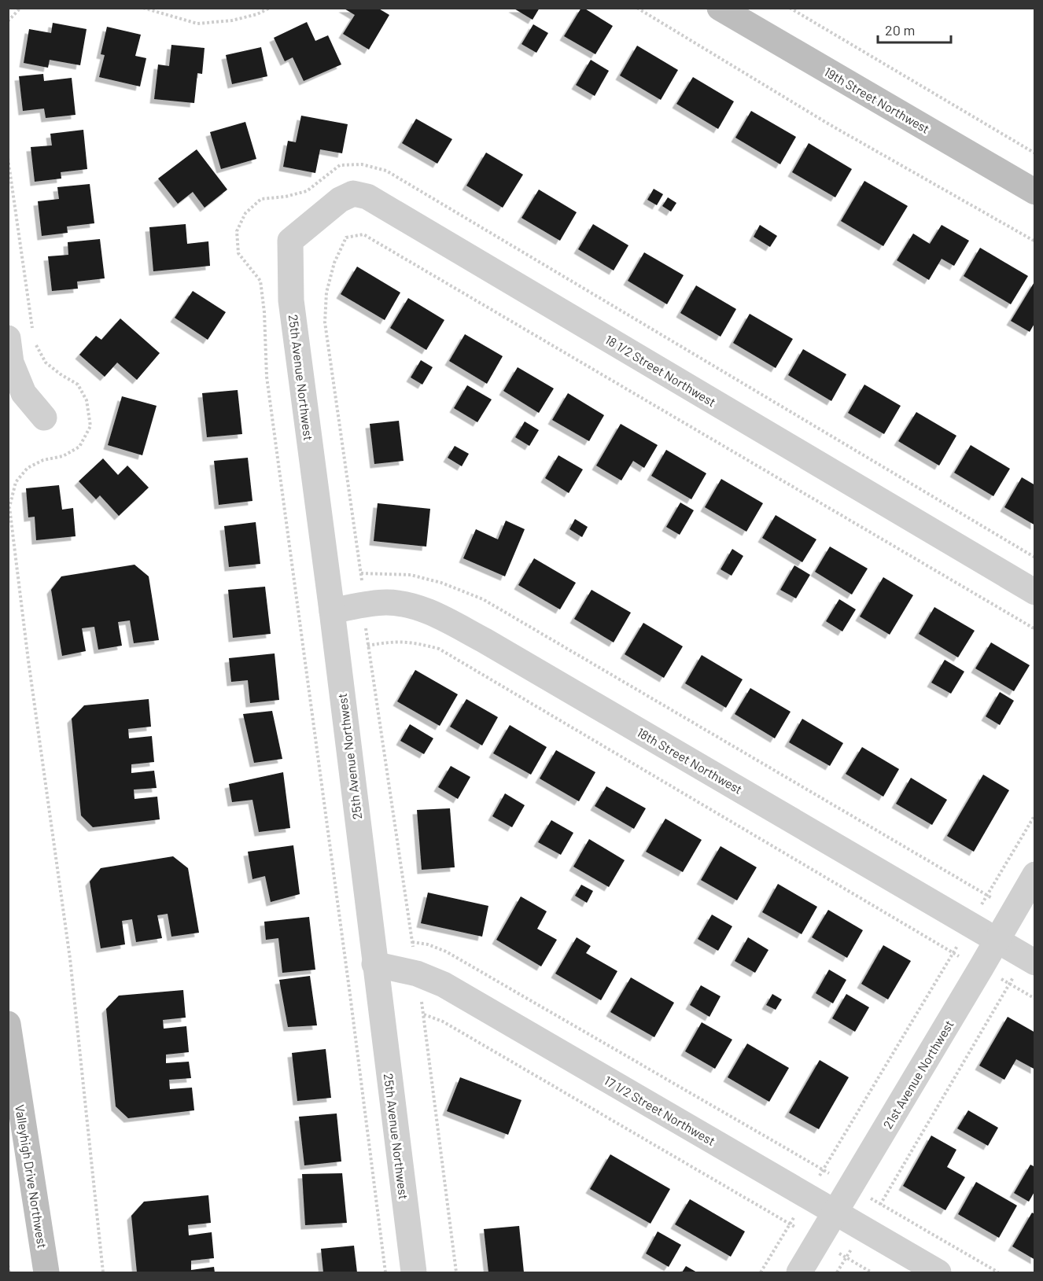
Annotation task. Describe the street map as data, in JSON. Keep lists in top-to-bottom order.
{
  "streets": {
    "main road": ["19th Street Northwest", "Valleyhigh Drive Northwest"],
    "street": [
      "18 1/2 Street Northwest",
      "25th Avenue Northwest",
      "18th Street Northwest",
      "21st Avenue Northwest",
      "17 1/2 Street Northwest"
    ]
  },
  "crossings": [
    ["18 1/2 Street Northwest", "25th Avenue Northwest"],
    ["25th Avenue Northwest", "18th Street Northwest"],
    ["25th Avenue Northwest", "17 1/2 Street Northwest"],
    ["18th Street Northwest", "21st Avenue Northwest"],
    ["21st Avenue Northwest", "17 1/2 Street Northwest"]
  ],
  "scale_bar": "20 m"
}
